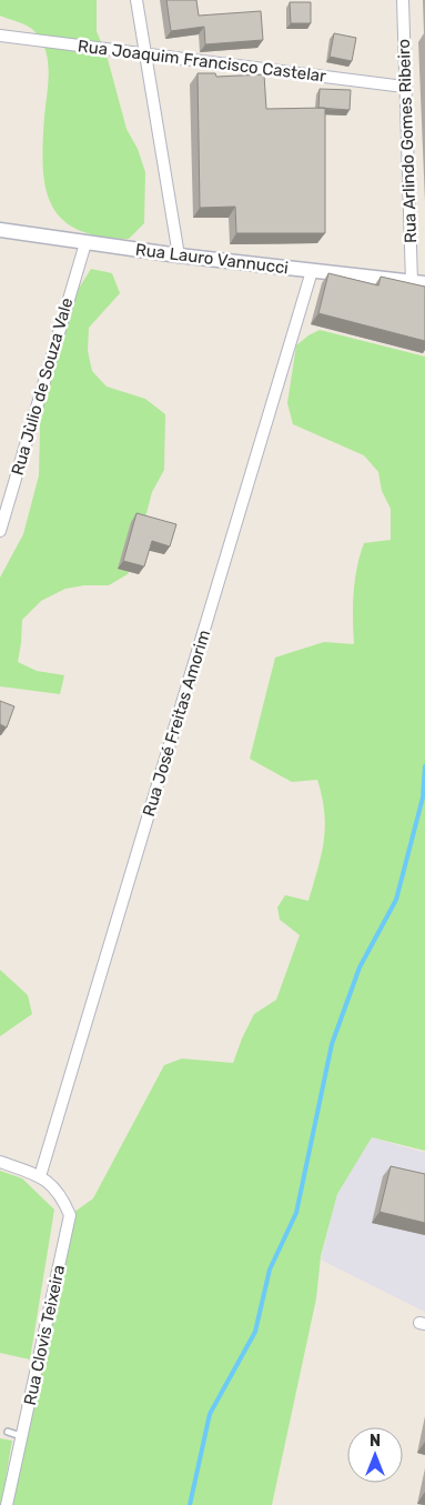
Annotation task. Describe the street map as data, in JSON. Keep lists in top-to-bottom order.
{
  "streets": {
    "street": [
      "Rua Joaquim Francisco Castelar",
      "Rua Arlindo Gomes Ribeiro",
      "Rua Lauro Vannucci",
      "Rua Jùlio de Souza Vale",
      "Rua José Freitas Amorim",
      "Rua Clovis Teixeira"
    ]
  },
  "crossings": [
    ["Rua Joaquim Francisco Castelar", "Rua Arlindo Gomes Ribeiro"],
    ["Rua Arlindo Gomes Ribeiro", "Rua Lauro Vannucci"],
    ["Rua Lauro Vannucci", "Rua Jùlio de Souza Vale"],
    ["Rua Lauro Vannucci", "Rua José Freitas Amorim"],
    ["Rua José Freitas Amorim", "Rua Clovis Teixeira"]
  ],
  "north": "top"
}
